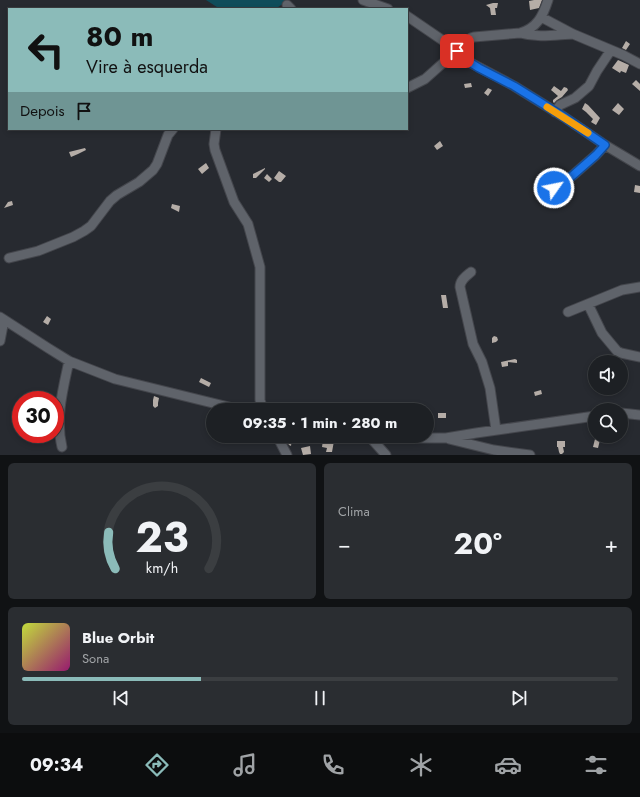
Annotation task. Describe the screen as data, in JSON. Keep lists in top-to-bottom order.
{
  "page": {
    "turn": ["80 m", "Vire à esquerda"],
    "then": "Depois",
    "limit": "30",
    "trip": "09:35 · 1 min · 280 m",
    "tile": "Clima",
    "heat": ["−", "20°", "+"],
    "song": ["Blue Orbit", "Sona"],
    "tabs": "09:34",
    "gauge": ["23", "km/h"]
  }
}
